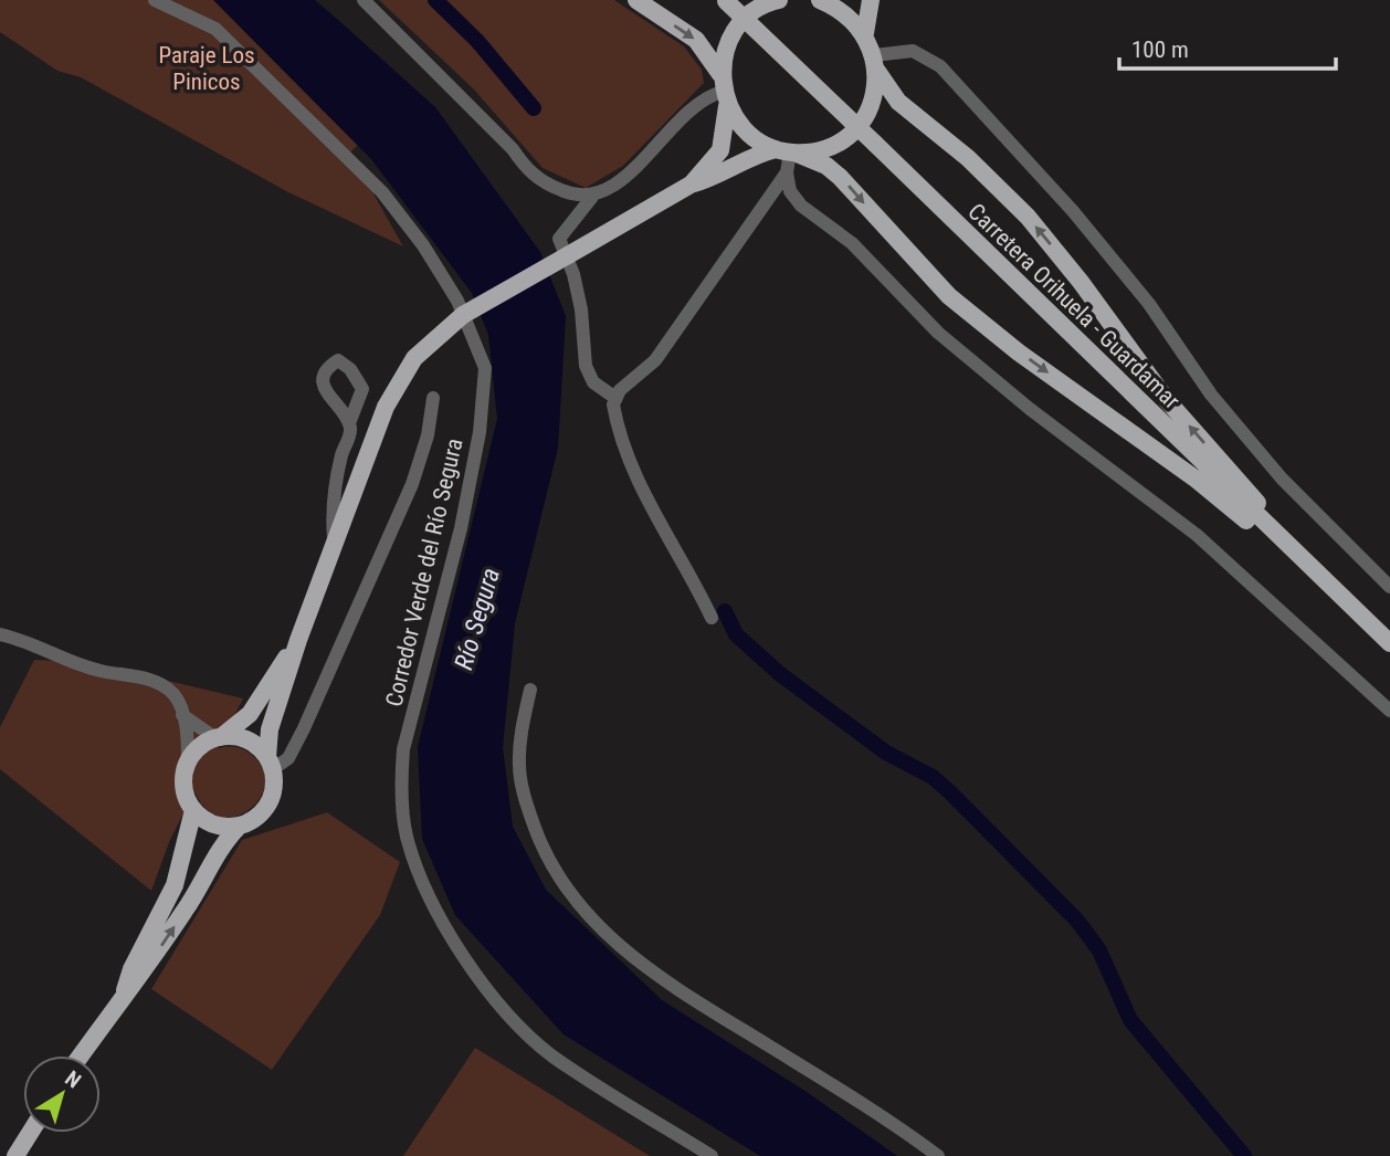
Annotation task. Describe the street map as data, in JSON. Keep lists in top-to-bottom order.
{
  "streets": {
    "main road": ["Carretera Orihuela - Guardamar"],
    "street": ["Corredor Verde del Río Segura"]
  },
  "water": ["Río Segura"],
  "parks": ["Paraje Los Pinicos"],
  "scale_bar": "100 m",
  "north": "top right"
}
